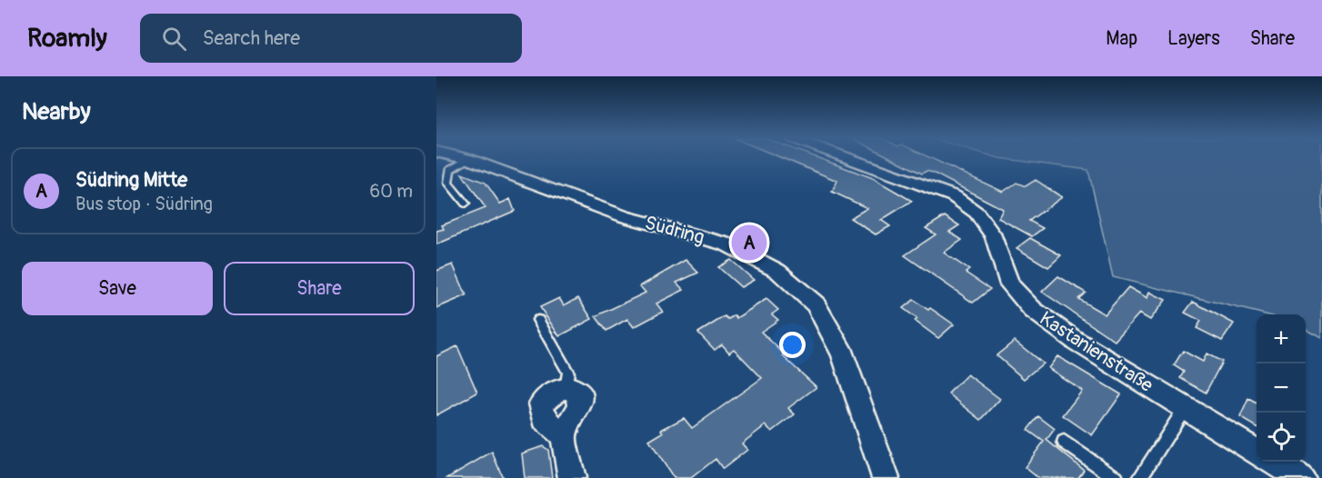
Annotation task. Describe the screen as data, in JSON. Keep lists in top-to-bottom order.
{
  "streets": {
    "street": ["Südring", "Kastanienstraße"]
  },
  "page": {
    "header": "Roamly",
    "search": "Search here",
    "nav": ["Map", "Layers", "Share"],
    "heading": "Nearby",
    "list": [
      {
        "mark": "A",
        "name": "Südring Mitte",
        "note": "Bus stop · Südring",
        "value": "60 m"
      }
    ],
    "pins": "A",
    "buttons": ["Save", "Share"],
    "map_buttons": ["+", "−"]
  }
}
